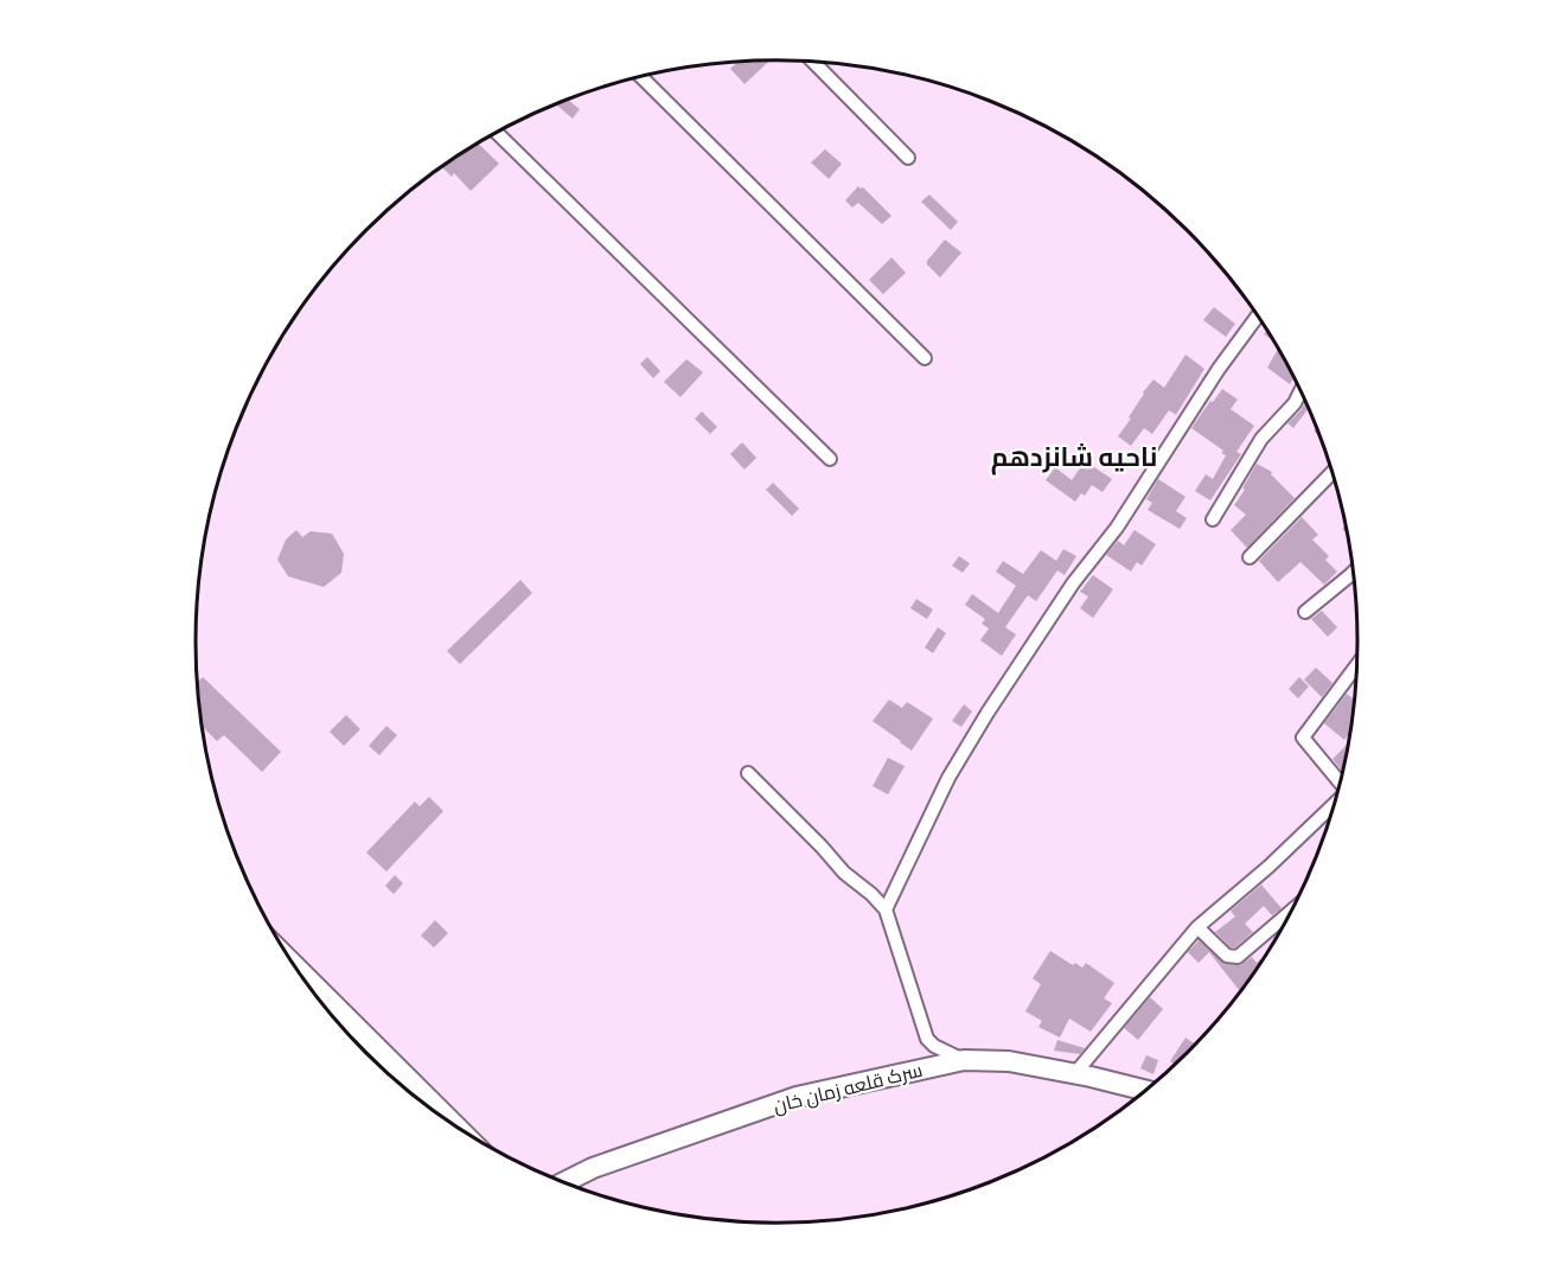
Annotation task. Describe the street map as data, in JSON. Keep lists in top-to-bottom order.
{
  "streets": {
    "street": ["سرک قلعه زمان خان"]
  },
  "districts": ["ناحیه شانزدهم"]
}
